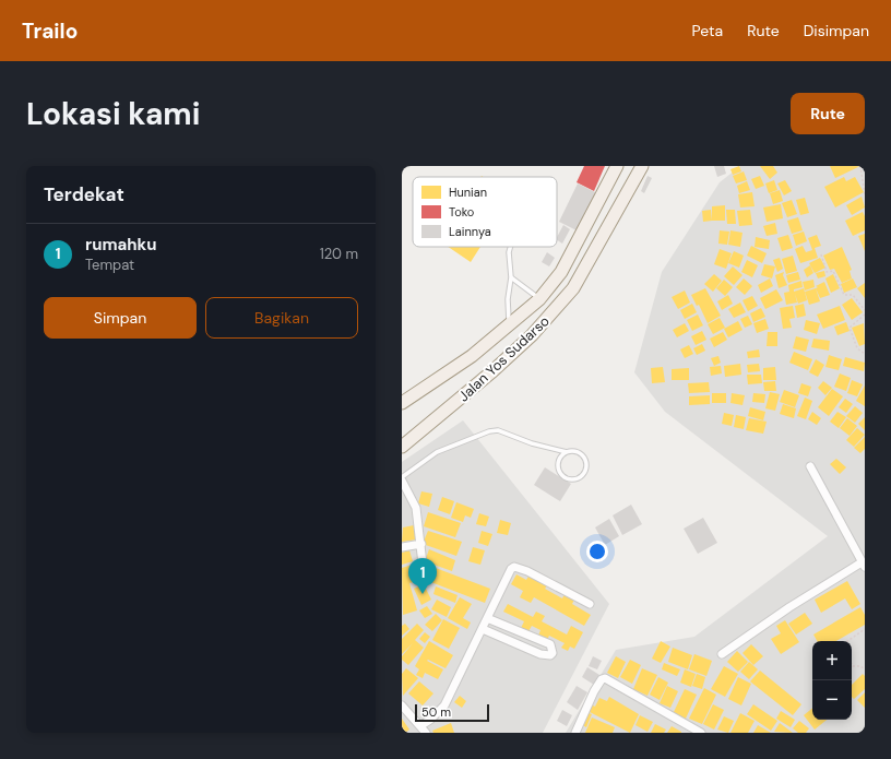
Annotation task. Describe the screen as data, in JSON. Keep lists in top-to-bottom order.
{
  "streets": {
    "main road": ["Jalan Yos Sudarso"]
  },
  "legend": ["Hunian", "Toko", "Lainnya"],
  "scale_bar": "50 m",
  "page": {
    "header": "Trailo",
    "nav": ["Peta", "Rute", "Disimpan"],
    "buttons": [
      "Rute",
      ["Simpan", "Bagikan"]
    ],
    "title": "Lokasi kami",
    "heading": "Terdekat",
    "list": [
      {
        "mark": "1",
        "name": "rumahku",
        "note": "Tempat",
        "value": "120 m"
      }
    ],
    "pins": "1",
    "map_buttons": ["+", "−"],
    "scale": "50 m"
  }
}
